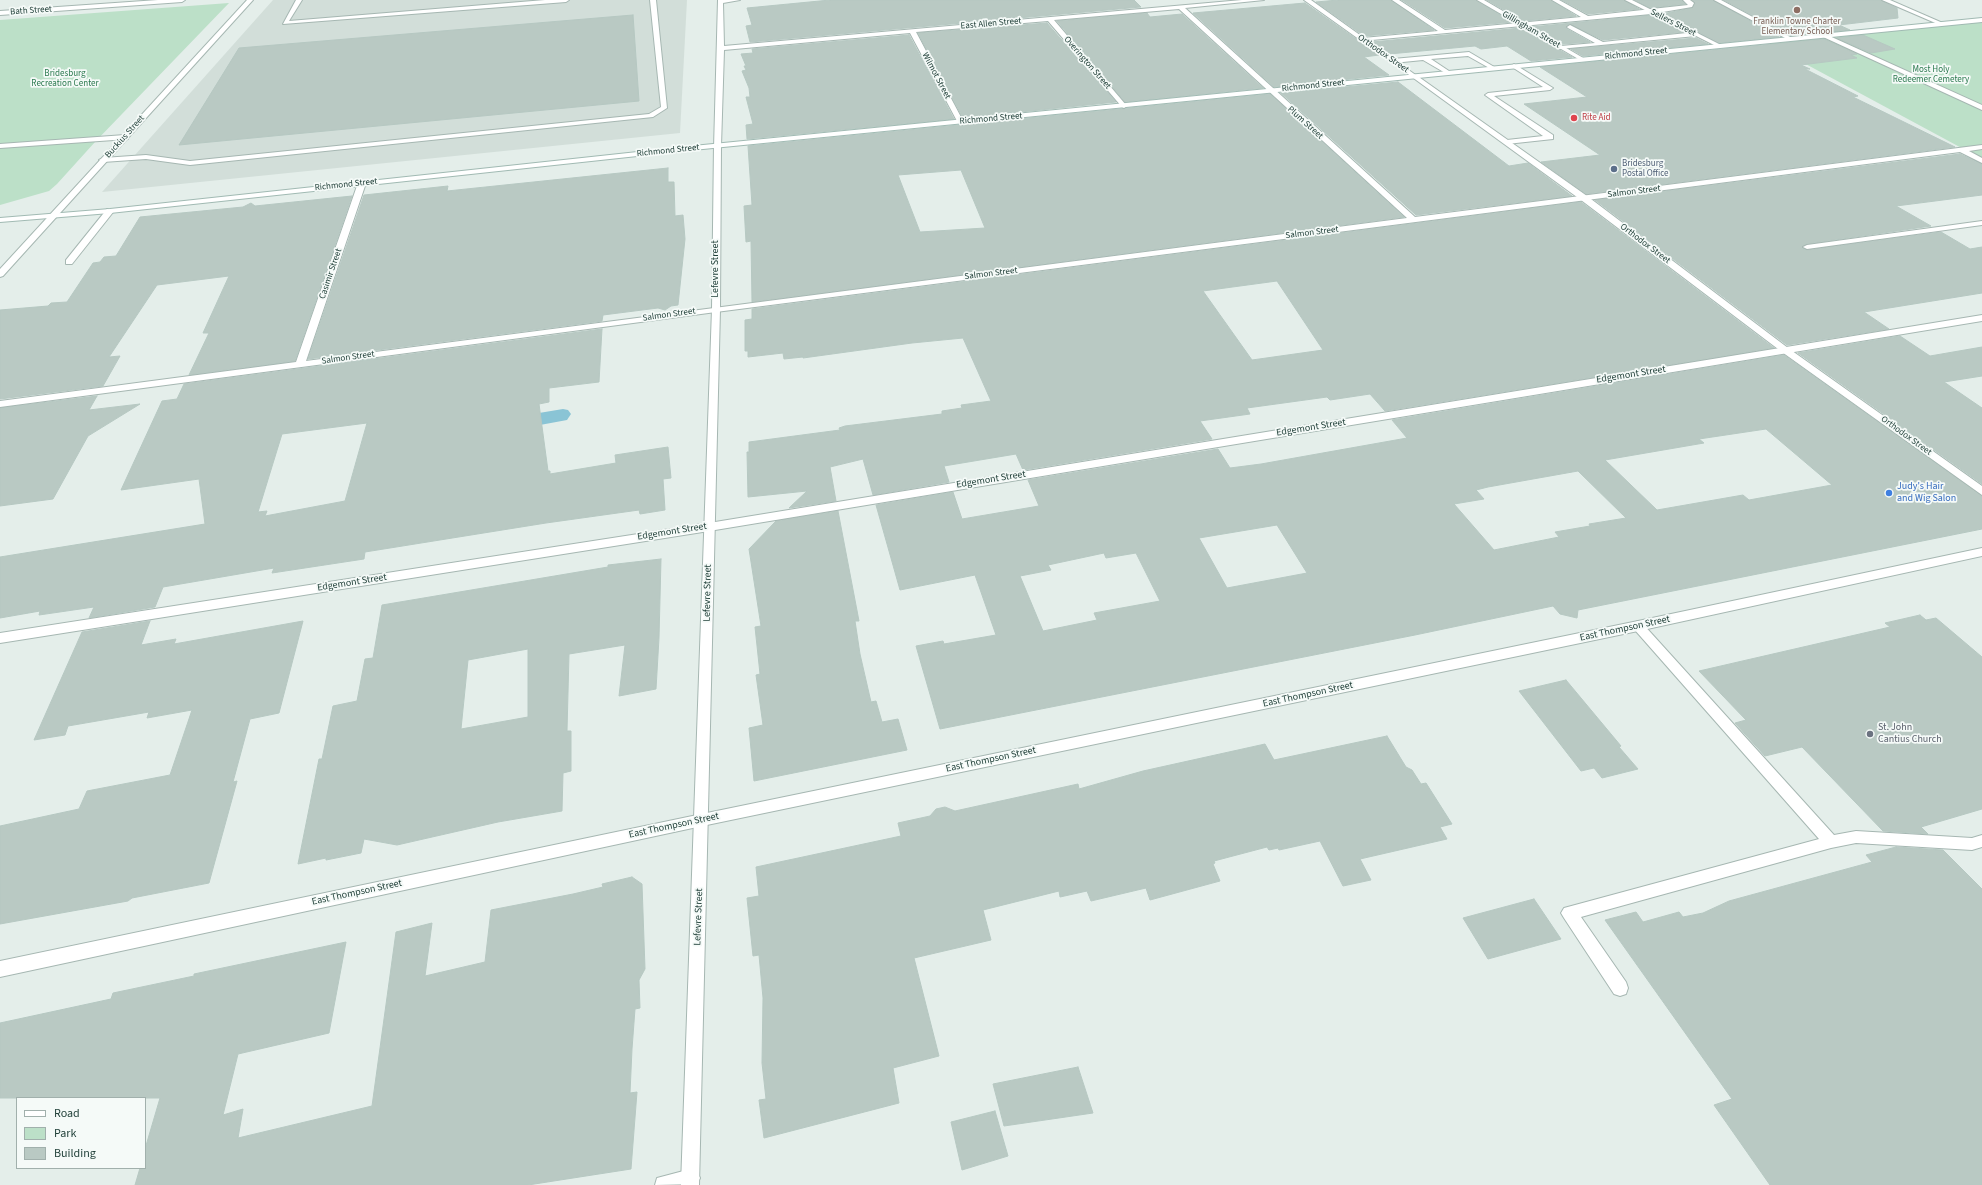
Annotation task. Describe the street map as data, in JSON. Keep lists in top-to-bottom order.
{
  "streets": {
    "street": [
      "Bath Street",
      "Sellers Street",
      "East Allen Street",
      "Gillingham Street",
      "Orthodox Street",
      "Richmond Street",
      "Overington Street",
      "Wilmot Street",
      "Plum Street",
      "Buckius Street",
      "Salmon Street",
      "Lefevre Street",
      "Casimir Street",
      "Edgemont Street",
      "East Thompson Street"
    ]
  },
  "crossings": [
    ["Sellers Street", "Richmond Street"],
    ["East Allen Street", "Overington Street"],
    ["East Allen Street", "Wilmot Street"],
    ["East Allen Street", "Plum Street"],
    ["East Allen Street", "Lefevre Street"],
    ["Gillingham Street", "Richmond Street"],
    ["Orthodox Street", "Richmond Street"],
    ["Orthodox Street", "Salmon Street"],
    ["Orthodox Street", "Edgemont Street"],
    ["Richmond Street", "Overington Street"],
    ["Richmond Street", "Wilmot Street"],
    ["Richmond Street", "Plum Street"],
    ["Richmond Street", "Buckius Street"],
    ["Richmond Street", "Lefevre Street"],
    ["Richmond Street", "Casimir Street"],
    ["Plum Street", "Salmon Street"],
    ["Salmon Street", "Lefevre Street"],
    ["Salmon Street", "Casimir Street"],
    ["Lefevre Street", "Edgemont Street"],
    ["Lefevre Street", "East Thompson Street"]
  ],
  "parks": ["Most Holy Redeemer Cemetery", "Bridesburg Recreation Center"],
  "places": [
    "Franklin Towne Charter Elementary School",
    "Rite Aid",
    "Bridesburg Postal Office",
    "Judy's Hair and Wig Salon",
    "St. John Cantius Church"
  ],
  "legend": ["Road", "Park", "Building"]
}
